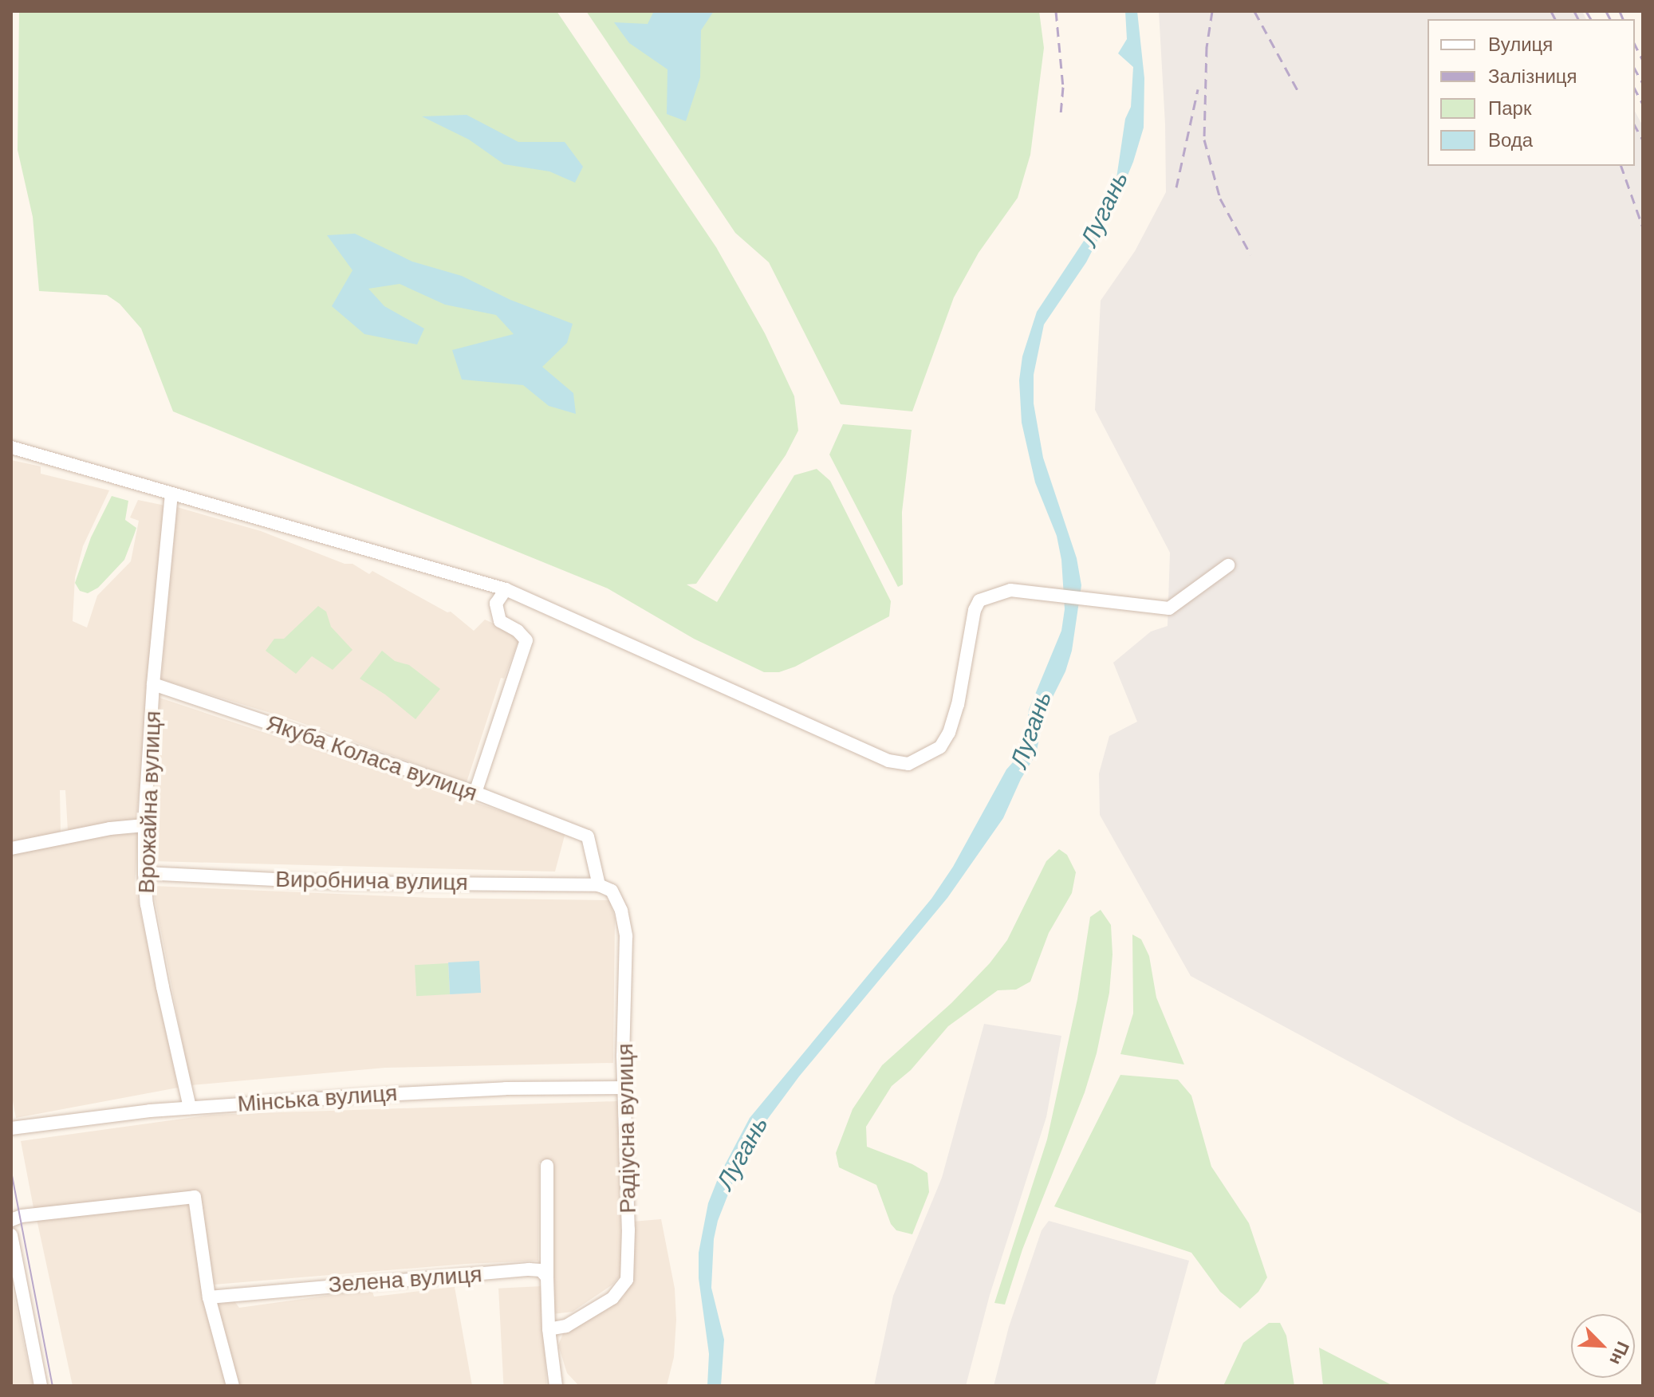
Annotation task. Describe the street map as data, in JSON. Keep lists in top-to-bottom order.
{
  "streets": {
    "street": [
      "Якуба Коласа вулиця",
      "Врожайна вулиця",
      "Виробнича вулиця",
      "Мінська вулиця",
      "Радіусна вулиця",
      "Зелена вулиця"
    ]
  },
  "crossings": [
    ["Якуба Коласа вулиця", "Врожайна вулиця"],
    ["Якуба Коласа вулиця", "Виробнича вулиця"],
    ["Якуба Коласа вулиця", "Радіусна вулиця"],
    ["Врожайна вулиця", "Виробнича вулиця"],
    ["Врожайна вулиця", "Мінська вулиця"],
    ["Виробнича вулиця", "Радіусна вулиця"],
    ["Мінська вулиця", "Радіусна вулиця"]
  ],
  "water": ["Лугань"],
  "legend": [
    "Вулиця",
    "Залізниця",
    "Парк",
    "Вода"
  ],
  "north": "bottom right"
}
